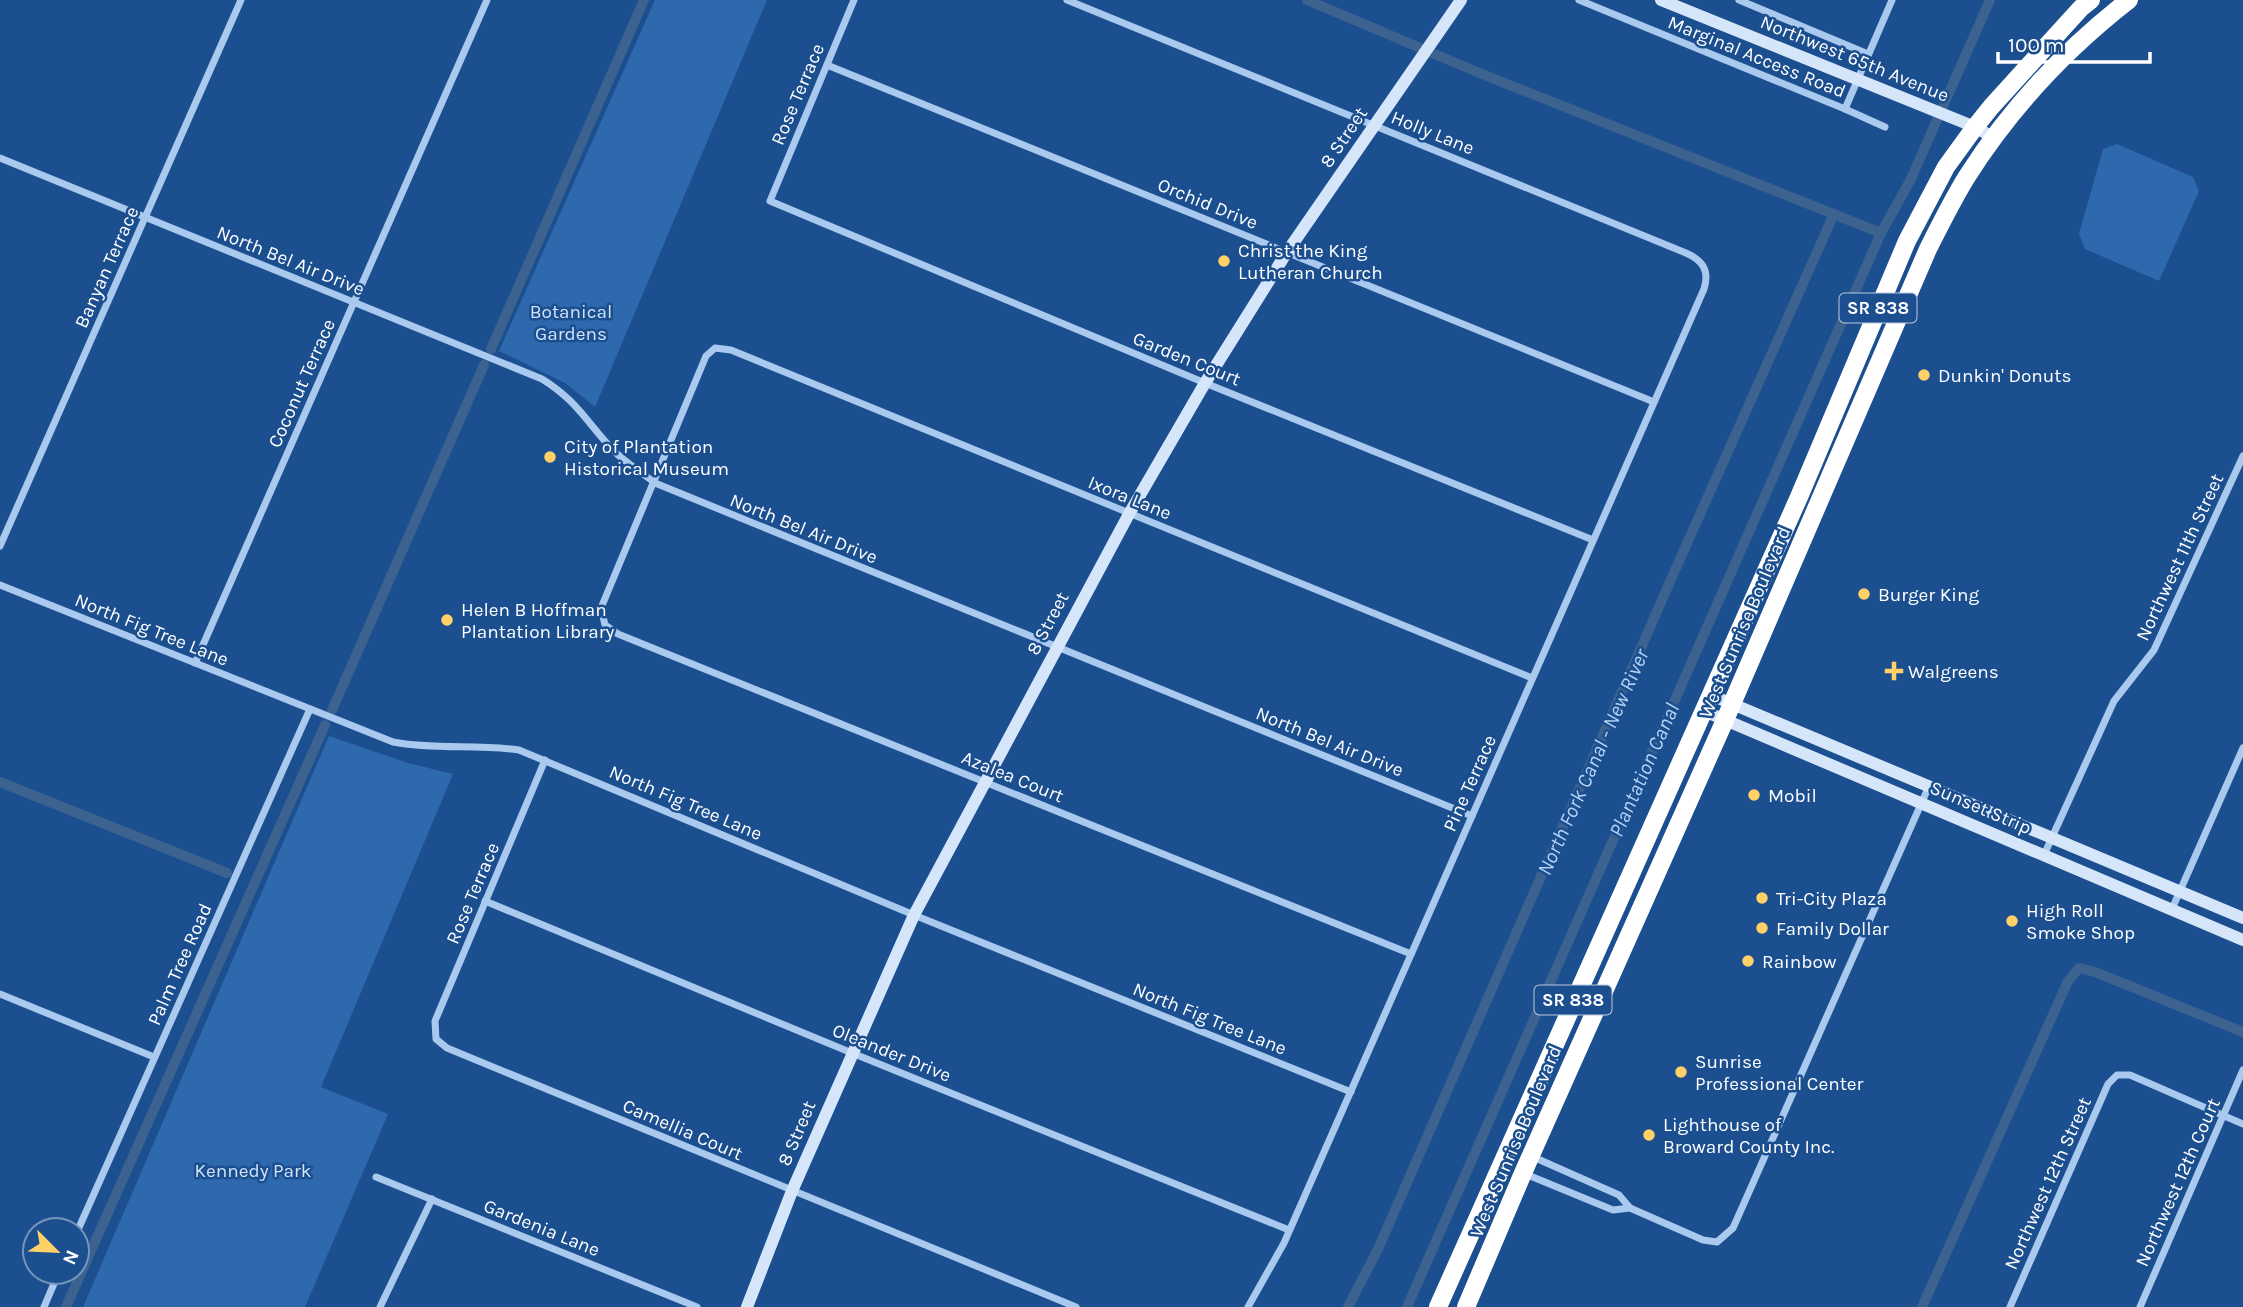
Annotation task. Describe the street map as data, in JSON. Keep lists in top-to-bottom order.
{
  "streets": {
    "highway": ["SR 838", "West Sunrise Boulevard"],
    "street": [
      "Marginal Access Road",
      "Northwest 65th Avenue",
      "Rose Terrace",
      "Holly Lane",
      "8 Street",
      "Orchid Drive",
      "North Bel Air Drive",
      "Banyan Terrace",
      "Garden Court",
      "Coconut Terrace",
      "Ixora Lane",
      "Northwest 11th Street",
      "North Fig Tree Lane",
      "Azalea Court",
      "Pine Terrace",
      "Sunset Strip",
      "Palm Tree Road",
      "Oleander Drive",
      "Camellia Court",
      "Northwest 12th Court",
      "Northwest 12th Street",
      "Gardenia Lane"
    ]
  },
  "crossings": [
    ["Northwest 65th Avenue", "West Sunrise Boulevard"],
    ["Rose Terrace", "Orchid Drive"],
    ["Rose Terrace", "Garden Court"],
    ["Rose Terrace", "North Fig Tree Lane"],
    ["Rose Terrace", "Oleander Drive"],
    ["Rose Terrace", "Camellia Court"],
    ["Holly Lane", "8 Street"],
    ["Holly Lane", "Pine Terrace"],
    ["8 Street", "Orchid Drive"],
    ["8 Street", "North Bel Air Drive"],
    ["8 Street", "Garden Court"],
    ["8 Street", "Ixora Lane"],
    ["8 Street", "North Fig Tree Lane"],
    ["8 Street", "Azalea Court"],
    ["8 Street", "Oleander Drive"],
    ["8 Street", "Camellia Court"],
    ["Orchid Drive", "Pine Terrace"],
    ["North Bel Air Drive", "Banyan Terrace"],
    ["North Bel Air Drive", "Coconut Terrace"],
    ["North Bel Air Drive", "Ixora Lane"],
    ["North Bel Air Drive", "Azalea Court"],
    ["North Bel Air Drive", "Pine Terrace"],
    ["Garden Court", "Pine Terrace"],
    ["Coconut Terrace", "North Fig Tree Lane"],
    ["Ixora Lane", "Azalea Court"],
    ["Ixora Lane", "Pine Terrace"],
    ["Northwest 11th Street", "Sunset Strip"],
    ["West Sunrise Boulevard", "Sunset Strip"],
    ["North Fig Tree Lane", "Pine Terrace"],
    ["North Fig Tree Lane", "Palm Tree Road"],
    ["Azalea Court", "Pine Terrace"],
    ["Pine Terrace", "Oleander Drive"],
    ["Northwest 12th Court", "Northwest 12th Street"]
  ],
  "water": ["North Fork Canal - New River", "Plantation Canal"],
  "parks": ["Botanical Gardens", "Kennedy Park"],
  "places": {
    "other": [
      "Christ the King Lutheran Church",
      "Dunkin' Donuts",
      "City of Plantation Historical Museum",
      "Burger King",
      "Helen B Hoffman Plantation Library",
      "Mobil",
      "Tri-City Plaza",
      "High Roll Smoke Shop",
      "Family Dollar",
      "Rainbow",
      "Sunrise Professional Center",
      "Lighthouse of Broward County Inc."
    ],
    "health": ["Walgreens"]
  },
  "scale_bar": "100 m",
  "north": "bottom right"
}
